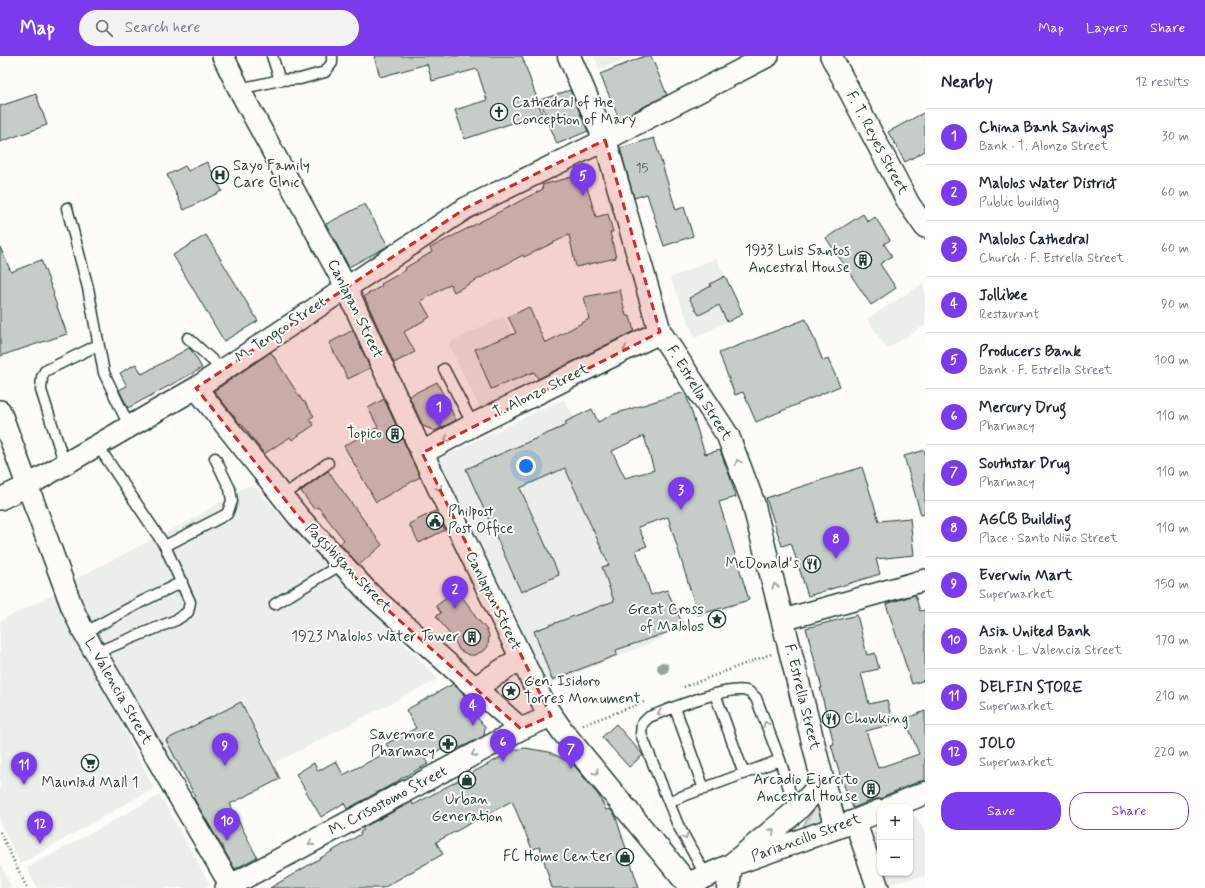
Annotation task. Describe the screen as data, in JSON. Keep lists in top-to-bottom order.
{
  "streets": {
    "main road": [
      "Canlapan Street",
      "T. Alonzo Street",
      "F. Estrella Street",
      "Pariancillo Street"
    ],
    "street": [
      "F. T. Reyes Street",
      "M. Tengco Street",
      "Pagsibigan Street",
      "L. Valencia Street",
      "M. Crisostomo Street"
    ]
  },
  "crossings": [
    ["Canlapan Street", "M. Tengco Street"],
    ["Canlapan Street", "T. Alonzo Street"],
    ["Canlapan Street", "M. Crisostomo Street"],
    ["Canlapan Street", "Pariancillo Street"],
    ["M. Tengco Street", "F. Estrella Street"],
    ["M. Tengco Street", "Pagsibigan Street"],
    ["M. Tengco Street", "L. Valencia Street"],
    ["T. Alonzo Street", "F. Estrella Street"],
    ["F. Estrella Street", "Pariancillo Street"],
    ["Pagsibigan Street", "M. Crisostomo Street"],
    ["L. Valencia Street", "M. Crisostomo Street"]
  ],
  "one_way": [
    "Canlapan Street",
    "T. Alonzo Street",
    "F. Estrella Street",
    "M. Crisostomo Street"
  ],
  "places": {
    "church": ["Cathedral of the Conception of Mary"],
    "hospital": ["Sayo Family Care Clnic"],
    "building": [
      "1933 Luis Santos Ancestral House",
      "Topico",
      "1923 Malolos Water Tower",
      "Arcadio Ejercito Ancestral House"
    ],
    "public building": ["Philpost Post Office"],
    "restaurant": ["McDonald's", "Chowking"],
    "place": ["Great Cross of Malolos", "Gen. Isidoro Torres Monument"],
    "pharmacy": ["Savemore Pharmacy"],
    "supermarket": ["Maunlad Mall 1"],
    "shop": ["Urban Generation", "FC Home Center"]
  },
  "house_numbers": ["15"],
  "page": {
    "header": "Map",
    "search": "Search here",
    "nav": ["Map", "Layers", "Share"],
    "heading": ["Nearby", "12 results"],
    "list": [
      {
        "mark": "1",
        "name": "China Bank Savings",
        "note": "Bank · T. Alonzo Street",
        "value": "30 m"
      },
      {
        "mark": "2",
        "name": "Malolos Water District",
        "note": "Public building",
        "value": "60 m"
      },
      {
        "mark": "3",
        "name": "Malolos Cathedral",
        "note": "Church · F. Estrella Street",
        "value": "60 m"
      },
      {
        "mark": "4",
        "name": "Jollibee",
        "note": "Restaurant",
        "value": "90 m"
      },
      {
        "mark": "5",
        "name": "Producers Bank",
        "note": "Bank · F. Estrella Street",
        "value": "100 m"
      },
      {
        "mark": "6",
        "name": "Mercury Drug",
        "note": "Pharmacy",
        "value": "110 m"
      },
      {
        "mark": "7",
        "name": "Southstar Drug",
        "note": "Pharmacy",
        "value": "110 m"
      },
      {
        "mark": "8",
        "name": "AGCB Building",
        "note": "Place · Santo Niño Street",
        "value": "110 m"
      },
      {
        "mark": "9",
        "name": "Everwin Mart",
        "note": "Supermarket",
        "value": "150 m"
      },
      {
        "mark": "10",
        "name": "Asia United Bank",
        "note": "Bank · L. Valencia Street",
        "value": "170 m"
      },
      {
        "mark": "11",
        "name": "DELFIN STORE",
        "note": "Supermarket",
        "value": "210 m"
      },
      {
        "mark": "12",
        "name": "JOLO",
        "note": "Supermarket",
        "value": "220 m"
      }
    ],
    "pins": [
      "5",
      "1",
      "3",
      "8",
      "2",
      "4",
      "6",
      "9",
      "7",
      "11",
      "10",
      "12"
    ],
    "buttons": ["Save", "Share"],
    "map_buttons": ["+", "−"]
  }
}
